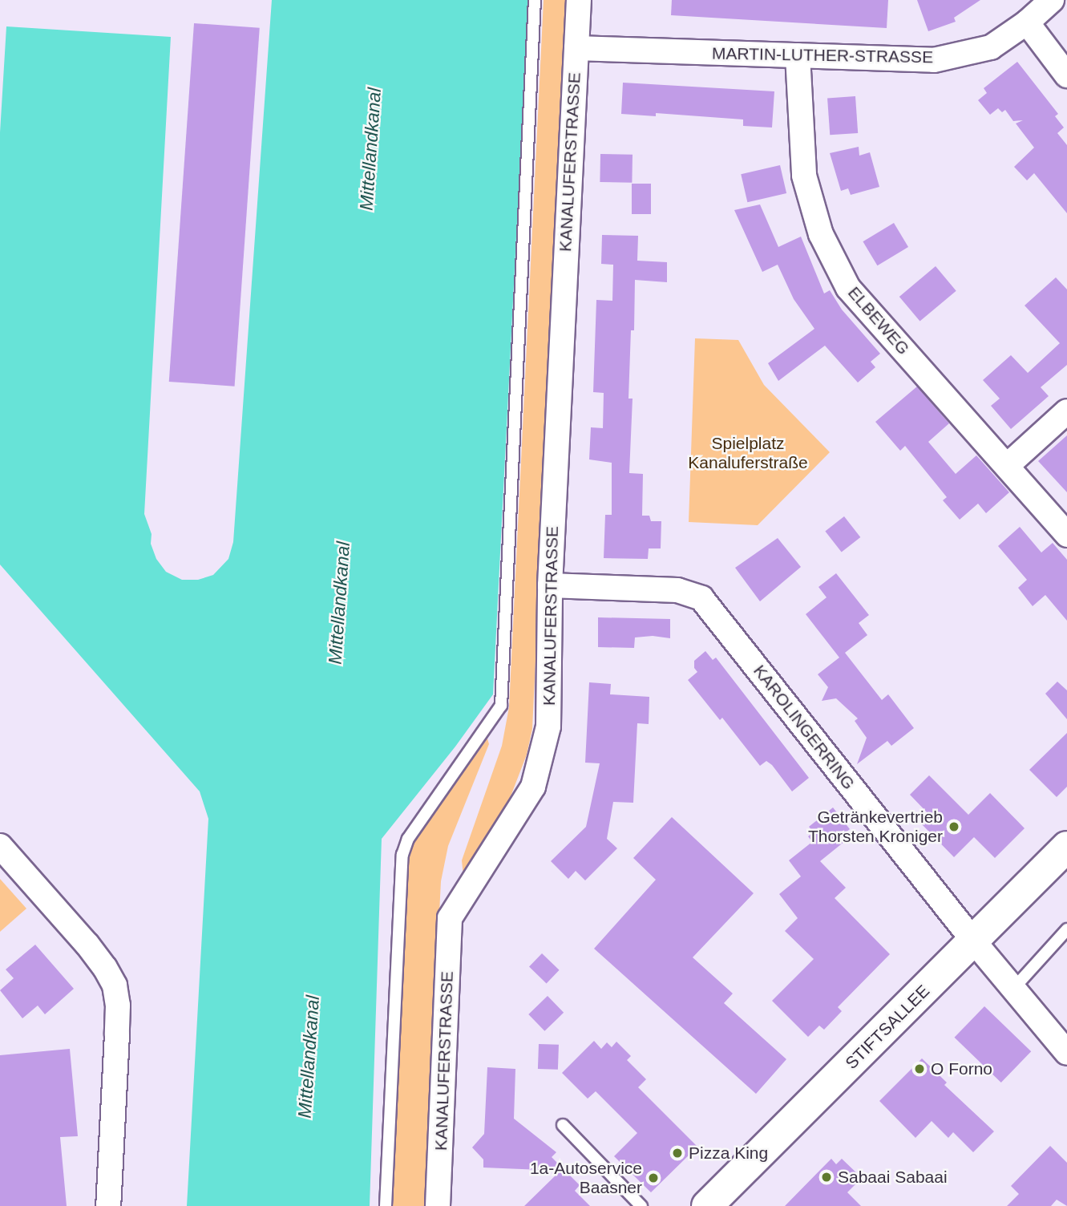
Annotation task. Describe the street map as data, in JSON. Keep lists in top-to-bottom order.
{
  "streets": {
    "main road": ["STIFTSALLEE"],
    "street": [
      "MARTIN-LUTHER-STRASSE",
      "KANALUFERSTRASSE",
      "ELBEWEG",
      "KAROLINGERRING"
    ]
  },
  "crossings": [
    ["MARTIN-LUTHER-STRASSE", "KANALUFERSTRASSE"],
    ["MARTIN-LUTHER-STRASSE", "ELBEWEG"],
    ["KANALUFERSTRASSE", "KAROLINGERRING"],
    ["KAROLINGERRING", "STIFTSALLEE"]
  ],
  "water": ["Mittellandkanal"],
  "parks": ["Spielplatz Kanaluferstraße"],
  "places": [
    "Getränkevertrieb Thorsten Kroniger",
    "O Forno",
    "Pizza King",
    "Sabaai Sabaai",
    "1a-Autoservice Baasner"
  ]
}
